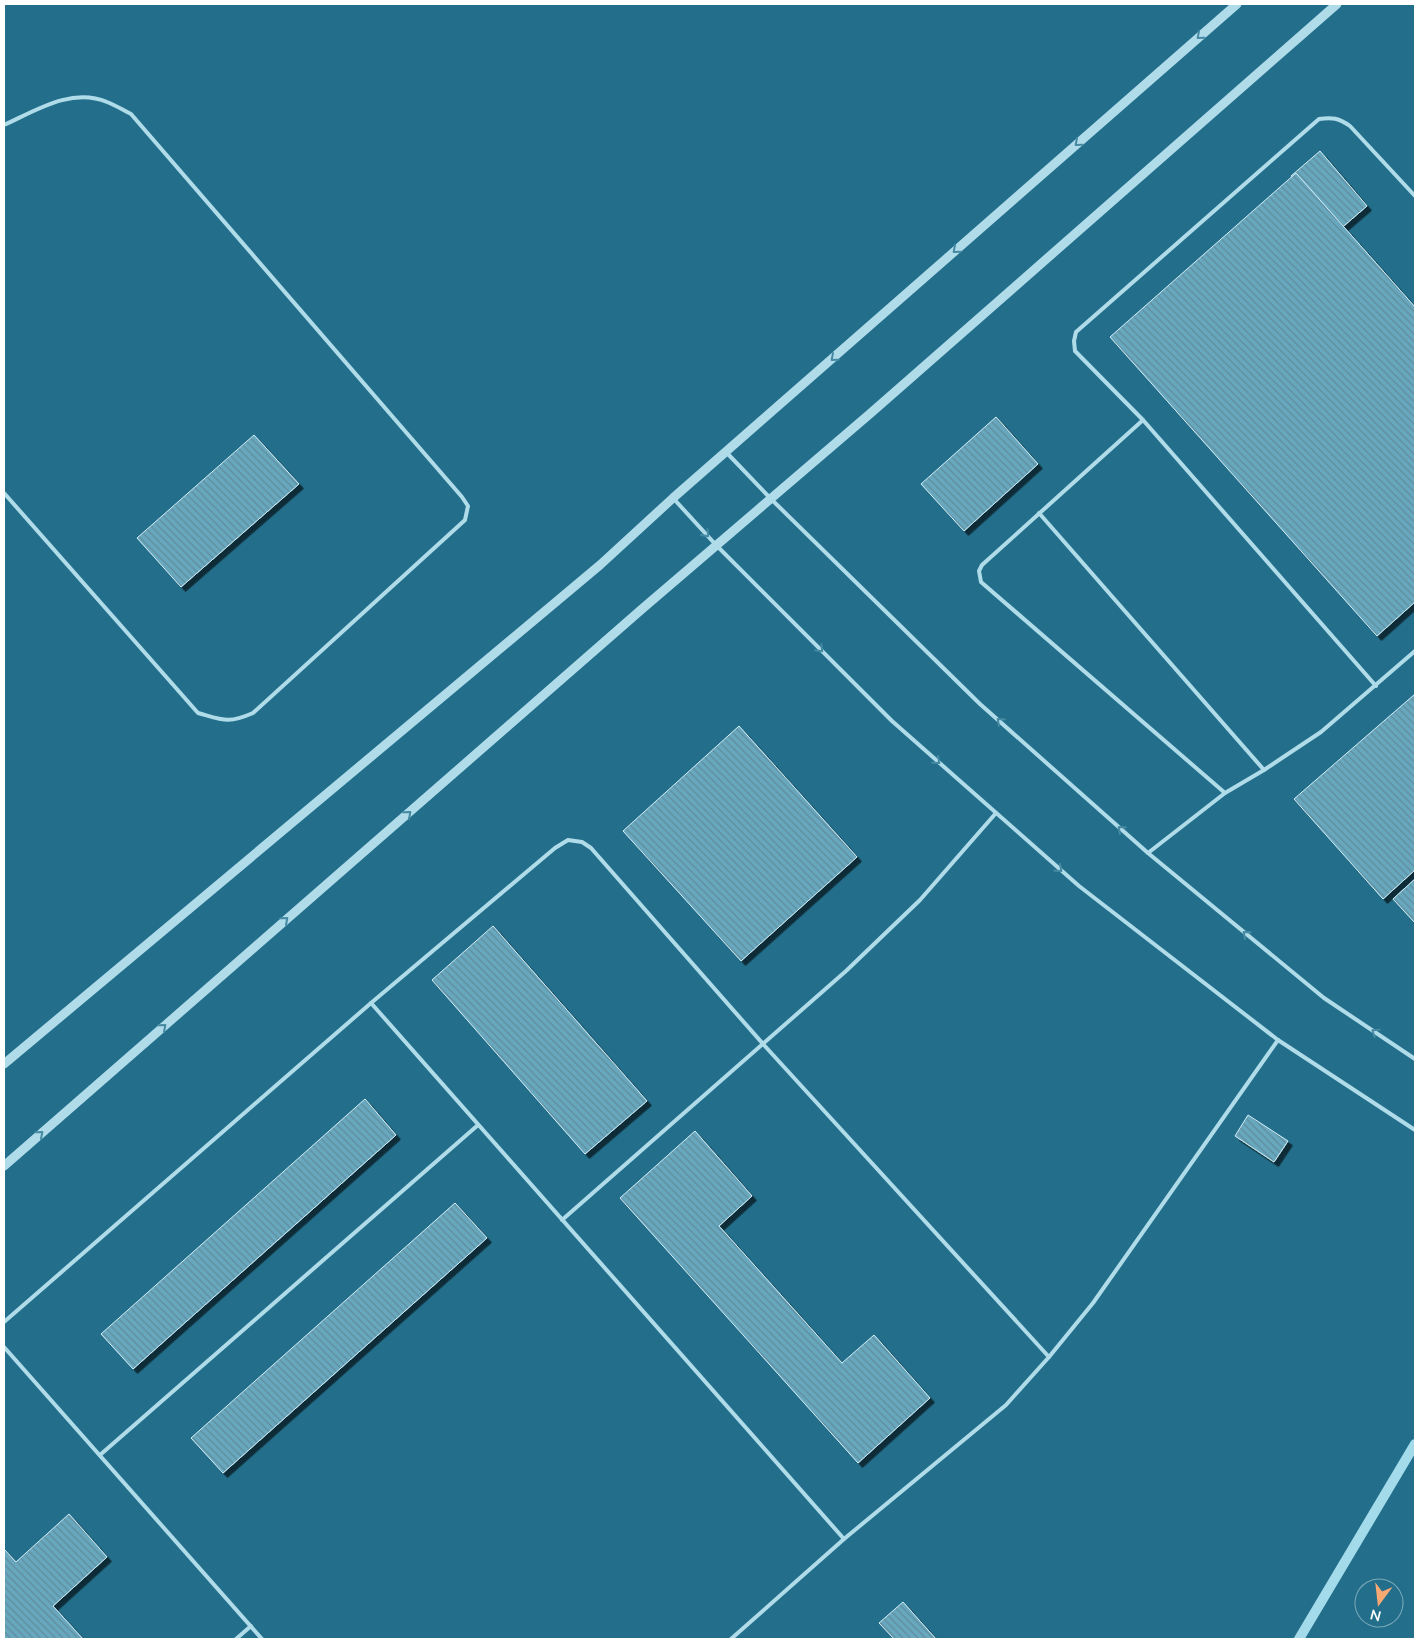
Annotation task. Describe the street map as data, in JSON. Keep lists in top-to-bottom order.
{
  "north": "bottom"
}
